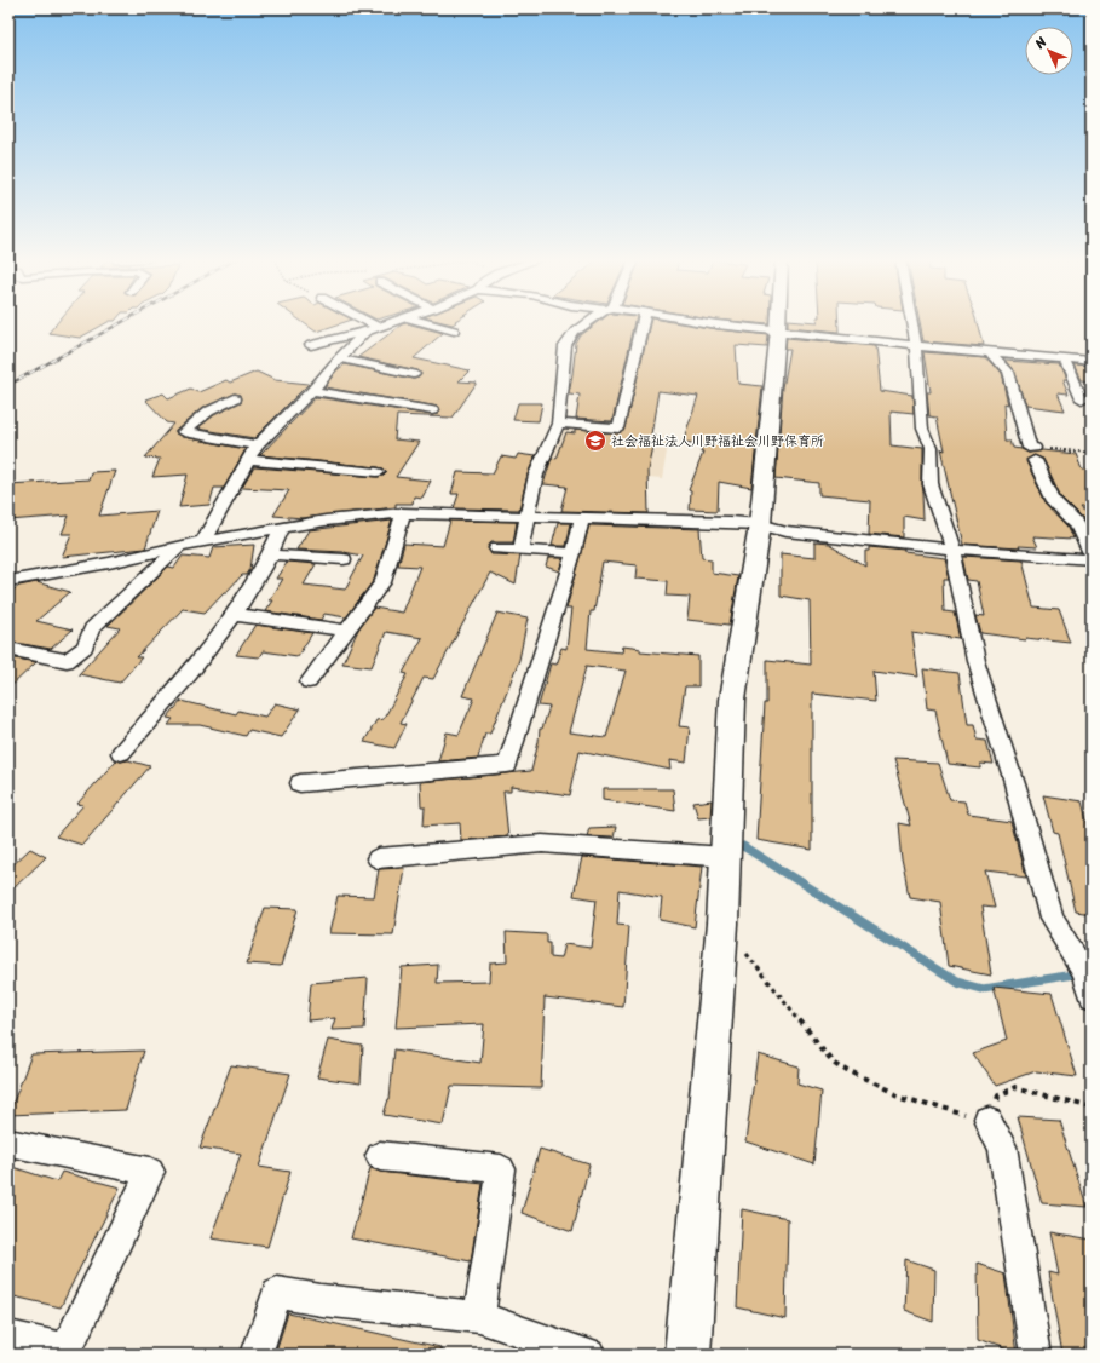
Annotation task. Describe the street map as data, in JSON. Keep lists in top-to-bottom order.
{
  "places": {
    "school or university": ["社会福祉法人川野福祉会川野保育所"]
  },
  "north": "top left"
}
